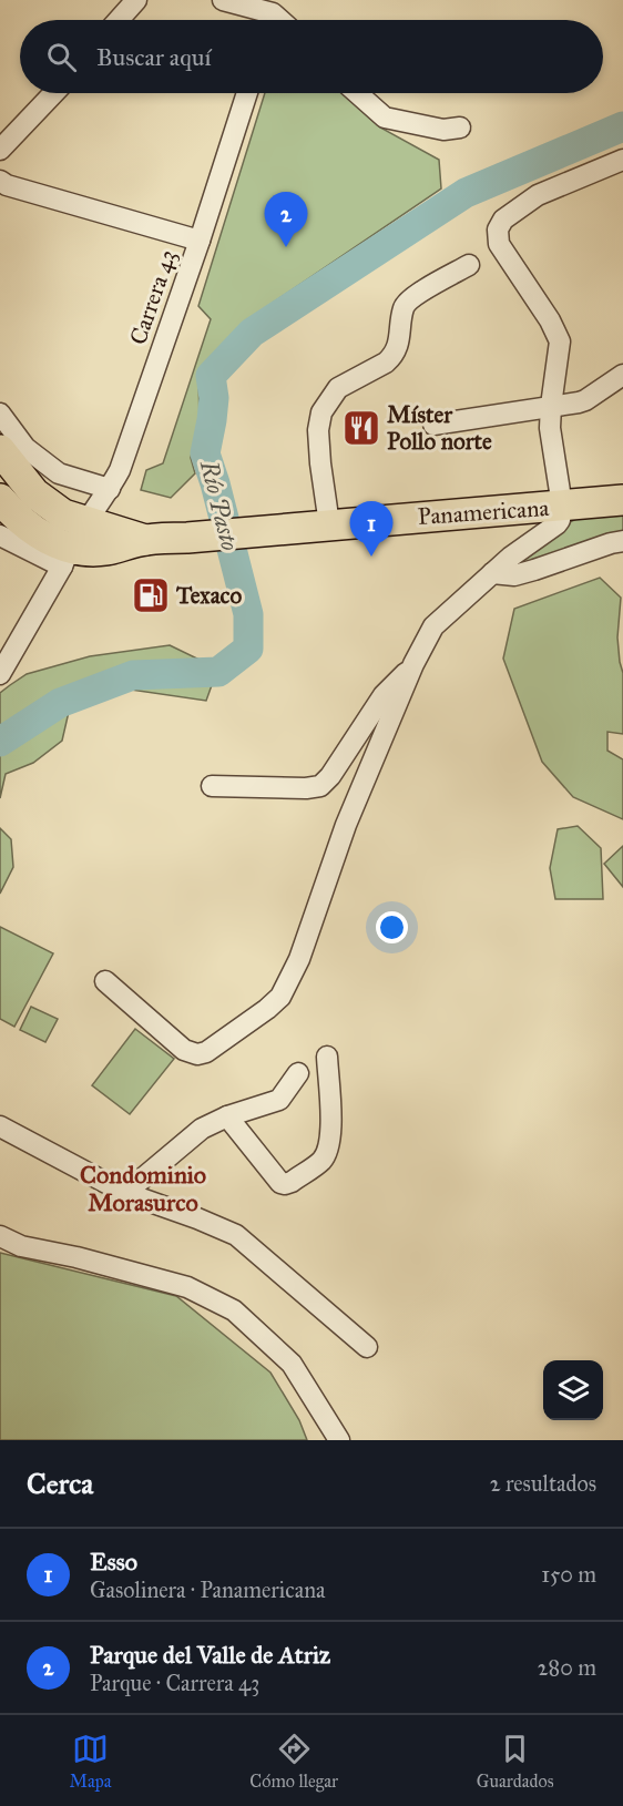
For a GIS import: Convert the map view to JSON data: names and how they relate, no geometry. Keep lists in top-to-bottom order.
{
  "streets": {
    "main road": ["Panamericana"],
    "street": ["Carrera 43"]
  },
  "crossings": [
    ["Carrera 43", "Panamericana"]
  ],
  "districts": ["Condominio Morasurco"],
  "water": ["Río Pasto"],
  "places": {
    "restaurant": ["Míster Pollo norte"],
    "fuel station": ["Texaco"]
  },
  "page": {
    "search": "Buscar aquí",
    "pins": ["2", "1"],
    "heading": ["Cerca", "2 resultados"],
    "list": [
      {
        "mark": "1",
        "name": "Esso",
        "note": "Gasolinera · Panamericana",
        "value": "150 m"
      },
      {
        "mark": "2",
        "name": "Parque del Valle de Atriz",
        "note": "Parque · Carrera 43",
        "value": "280 m"
      }
    ],
    "nav": ["Mapa", "Cómo llegar", "Guardados"]
  }
}
